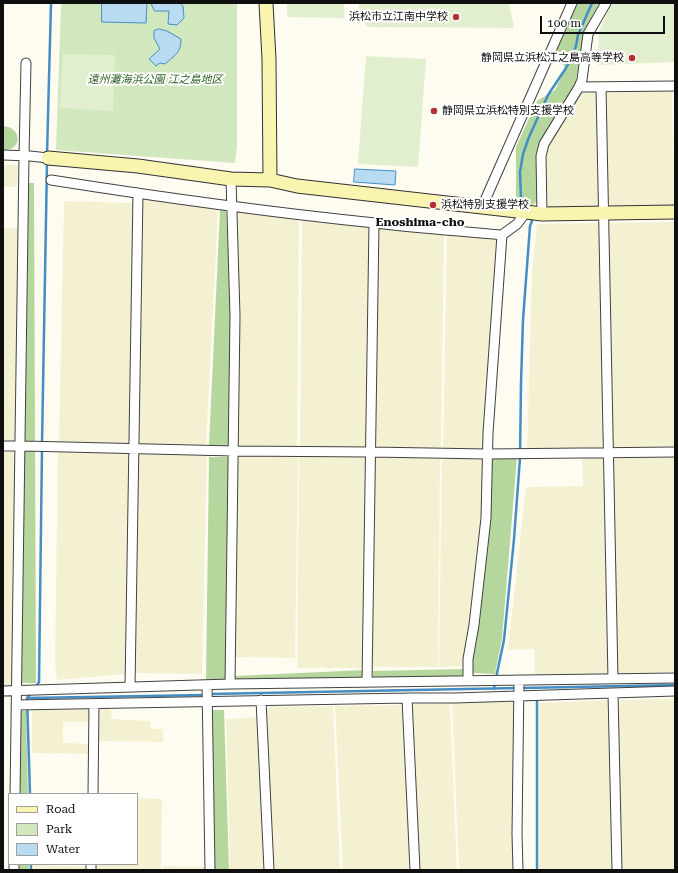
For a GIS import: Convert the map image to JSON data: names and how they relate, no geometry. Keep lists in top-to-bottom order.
{
  "districts": ["Enoshima-cho"],
  "parks": ["遠州灘海浜公園 江之島地区"],
  "places": [
    "浜松市立江南中学校",
    "静岡県立浜松江之島高等学校",
    "静岡県立浜松特別支援学校",
    "浜松特別支援学校"
  ],
  "legend": ["Road", "Park", "Water"],
  "scale_bar": "100 m"
}
